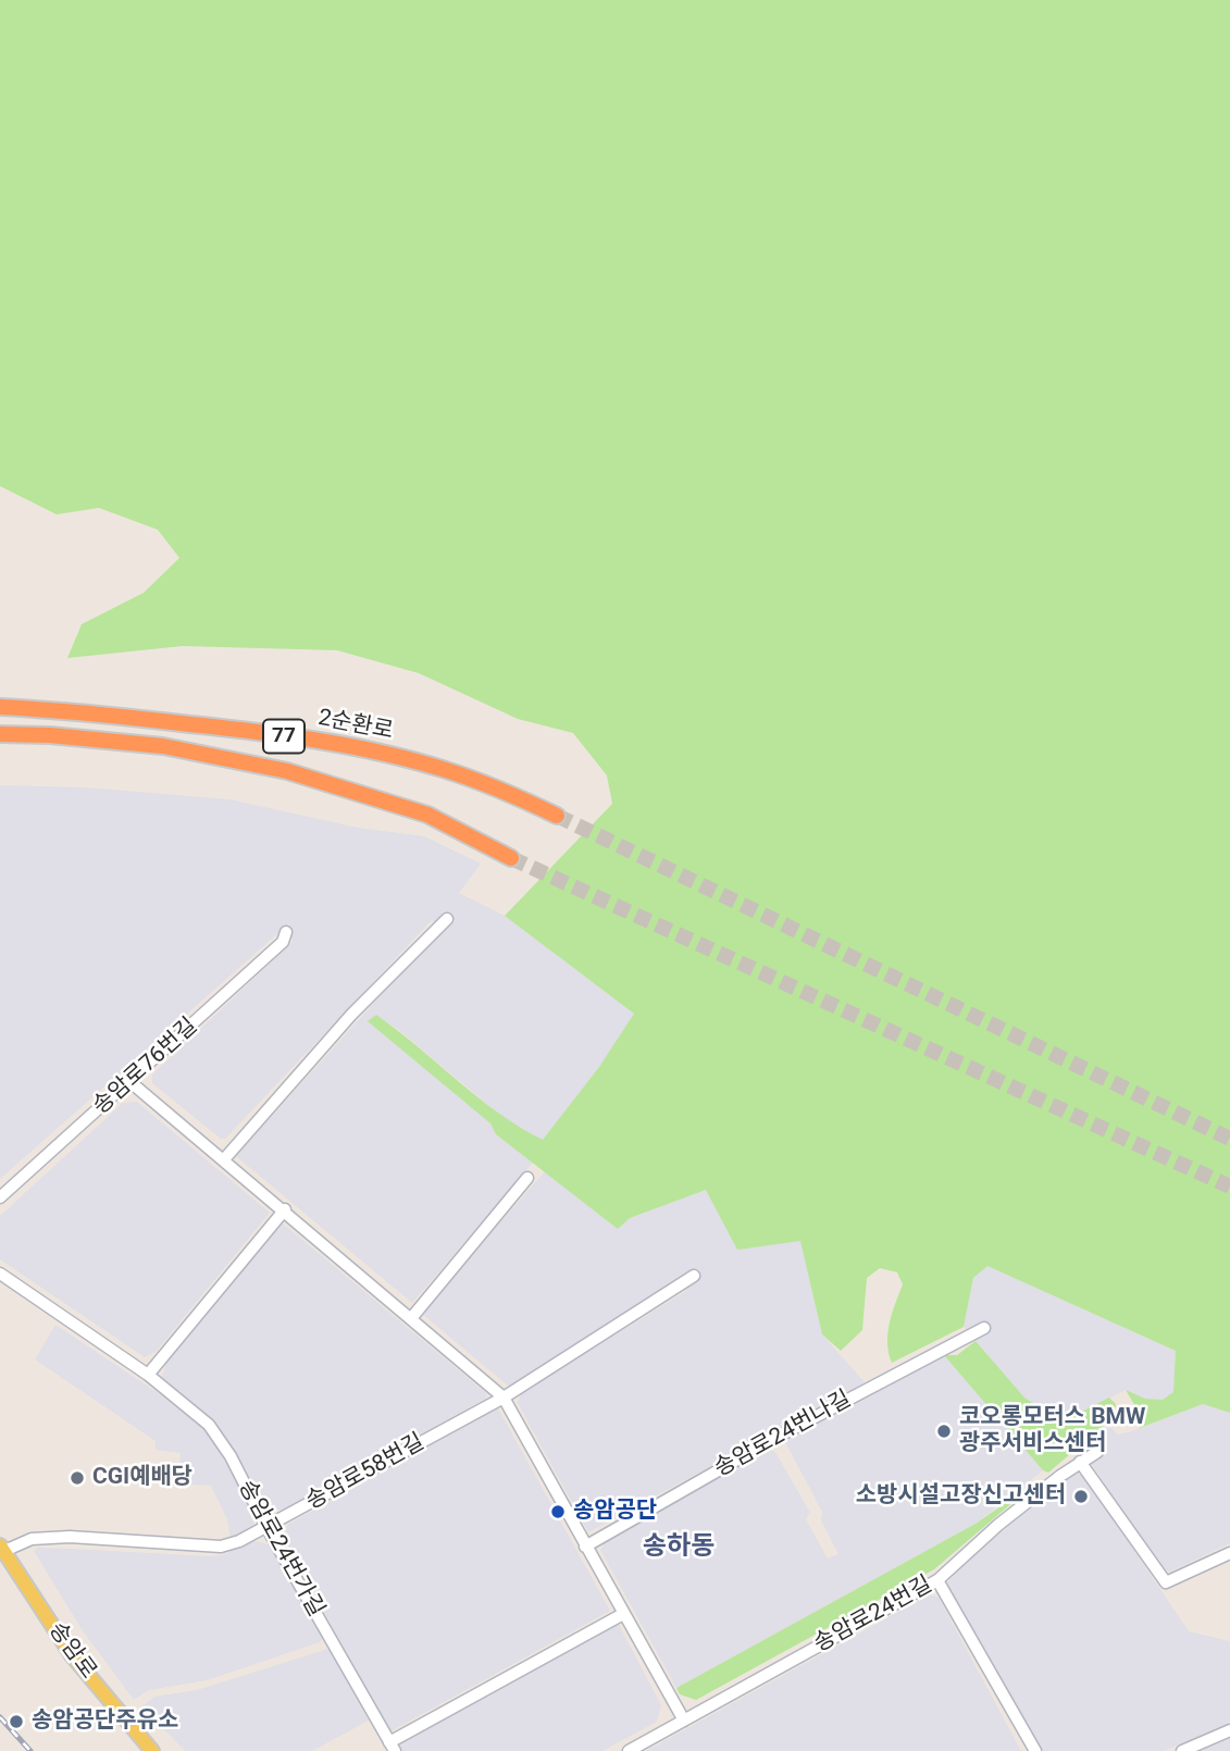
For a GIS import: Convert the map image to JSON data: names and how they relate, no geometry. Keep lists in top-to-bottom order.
{
  "streets": {
    "highway": ["2순환로", "77"],
    "main road": ["송암로"],
    "street": [
      "송암로76번길",
      "송암로24번나길",
      "송암로58번길",
      "송암로24번가길",
      "송암로24번길"
    ]
  },
  "crossings": [
    ["송암로58번길", "송암로24번가길"],
    ["송암로58번길", "송암로"]
  ],
  "districts": ["송하동"],
  "places": [
    "코오롱모터스 BMW 광주서비스센터",
    "CGI예배당",
    "소방시설고장신고센터",
    "송암공단",
    "송암공단주유소"
  ]
}
